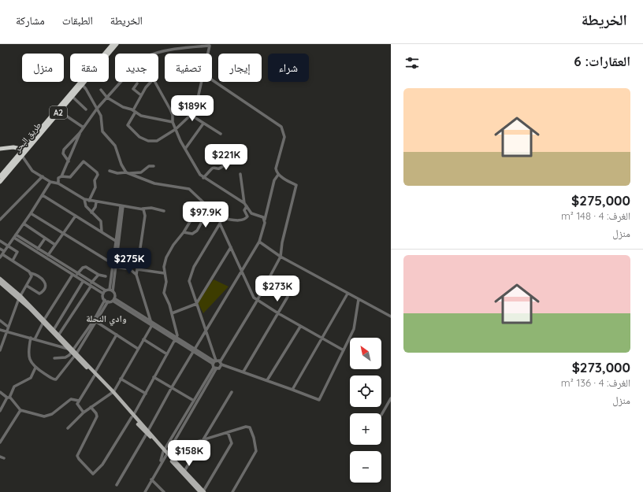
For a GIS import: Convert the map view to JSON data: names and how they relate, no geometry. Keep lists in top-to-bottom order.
{
  "streets": {
    "highway": ["A2", "طريق البحر"]
  },
  "districts": ["وادي النحلة"],
  "north": "top left",
  "page": {
    "header": "الخريطة",
    "nav": ["الخريطة", "الطبقات", "مشاركة"],
    "heading": "العقارات: 6",
    "chip": [
      "شراء",
      "إيجار",
      "تصفية",
      "جديد",
      "شقة",
      "منزل"
    ],
    "list": [
      {
        "name": "$275,000",
        "note": "الغرف: 4 · 148 m² · منزل"
      },
      {
        "name": "$273,000",
        "note": "الغرف: 4 · 136 m² · منزل"
      }
    ],
    "price": [
      "$189K",
      "$221K",
      "$97.9K",
      "$275K",
      "$273K",
      "$158K"
    ],
    "map_buttons": ["+", "−"]
  }
}
